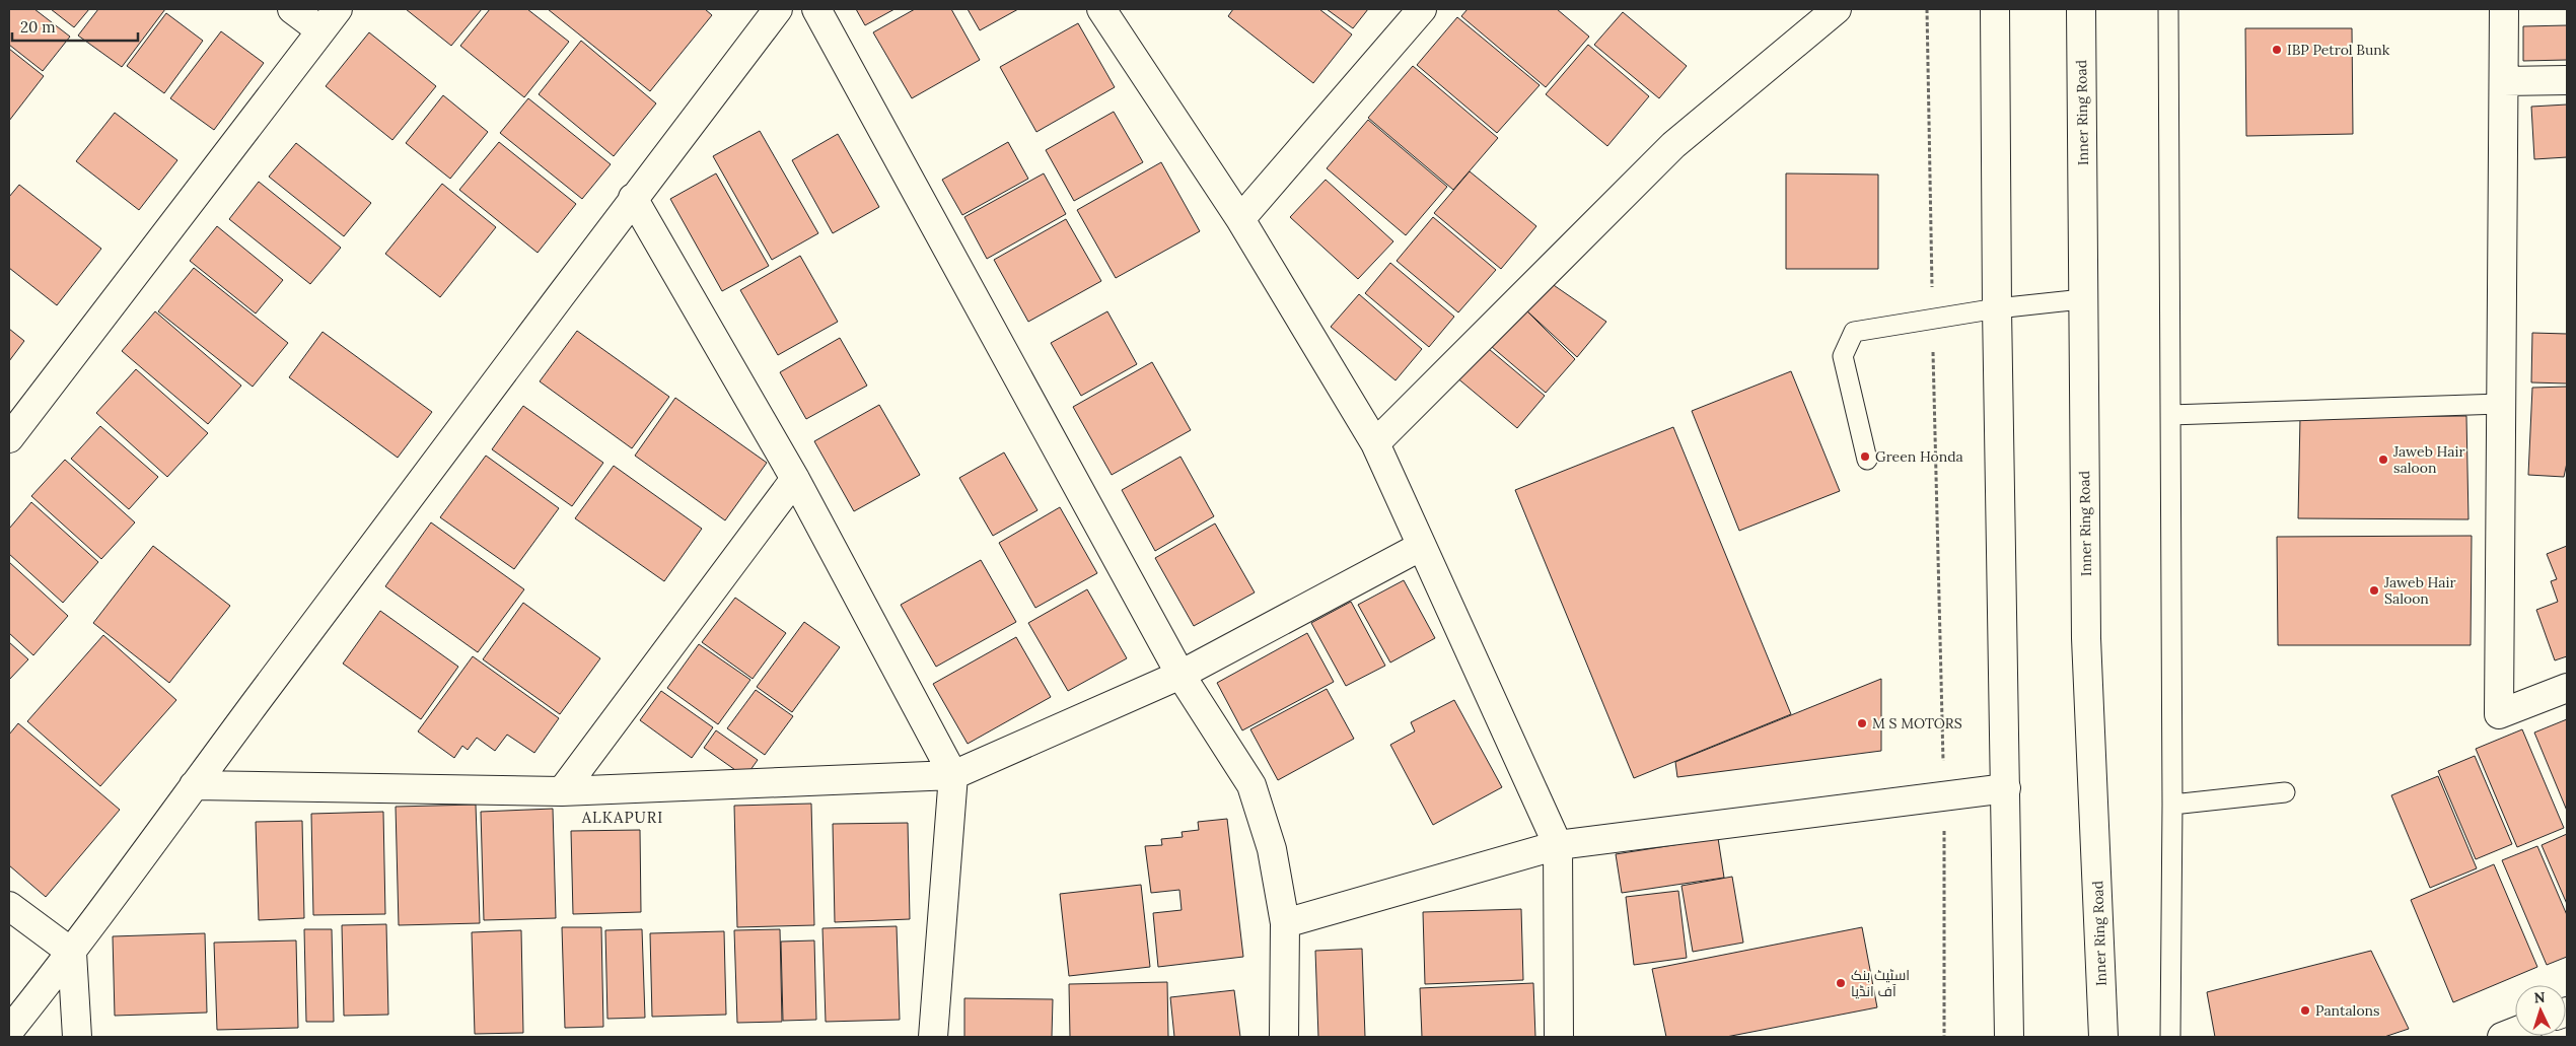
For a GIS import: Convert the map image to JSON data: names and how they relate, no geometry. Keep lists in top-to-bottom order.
{
  "streets": {
    "main road": ["Inner Ring Road"]
  },
  "districts": ["ALKAPURI"],
  "places": [
    "IBP Petrol Bunk",
    "Green Honda",
    "Jaweb Hair saloon",
    "Jaweb Hair Saloon",
    "M S MOTORS",
    "اسٹیٹ بنک آف انڈیا",
    "Pantalons"
  ],
  "scale_bar": "20 m",
  "north": "top"
}
